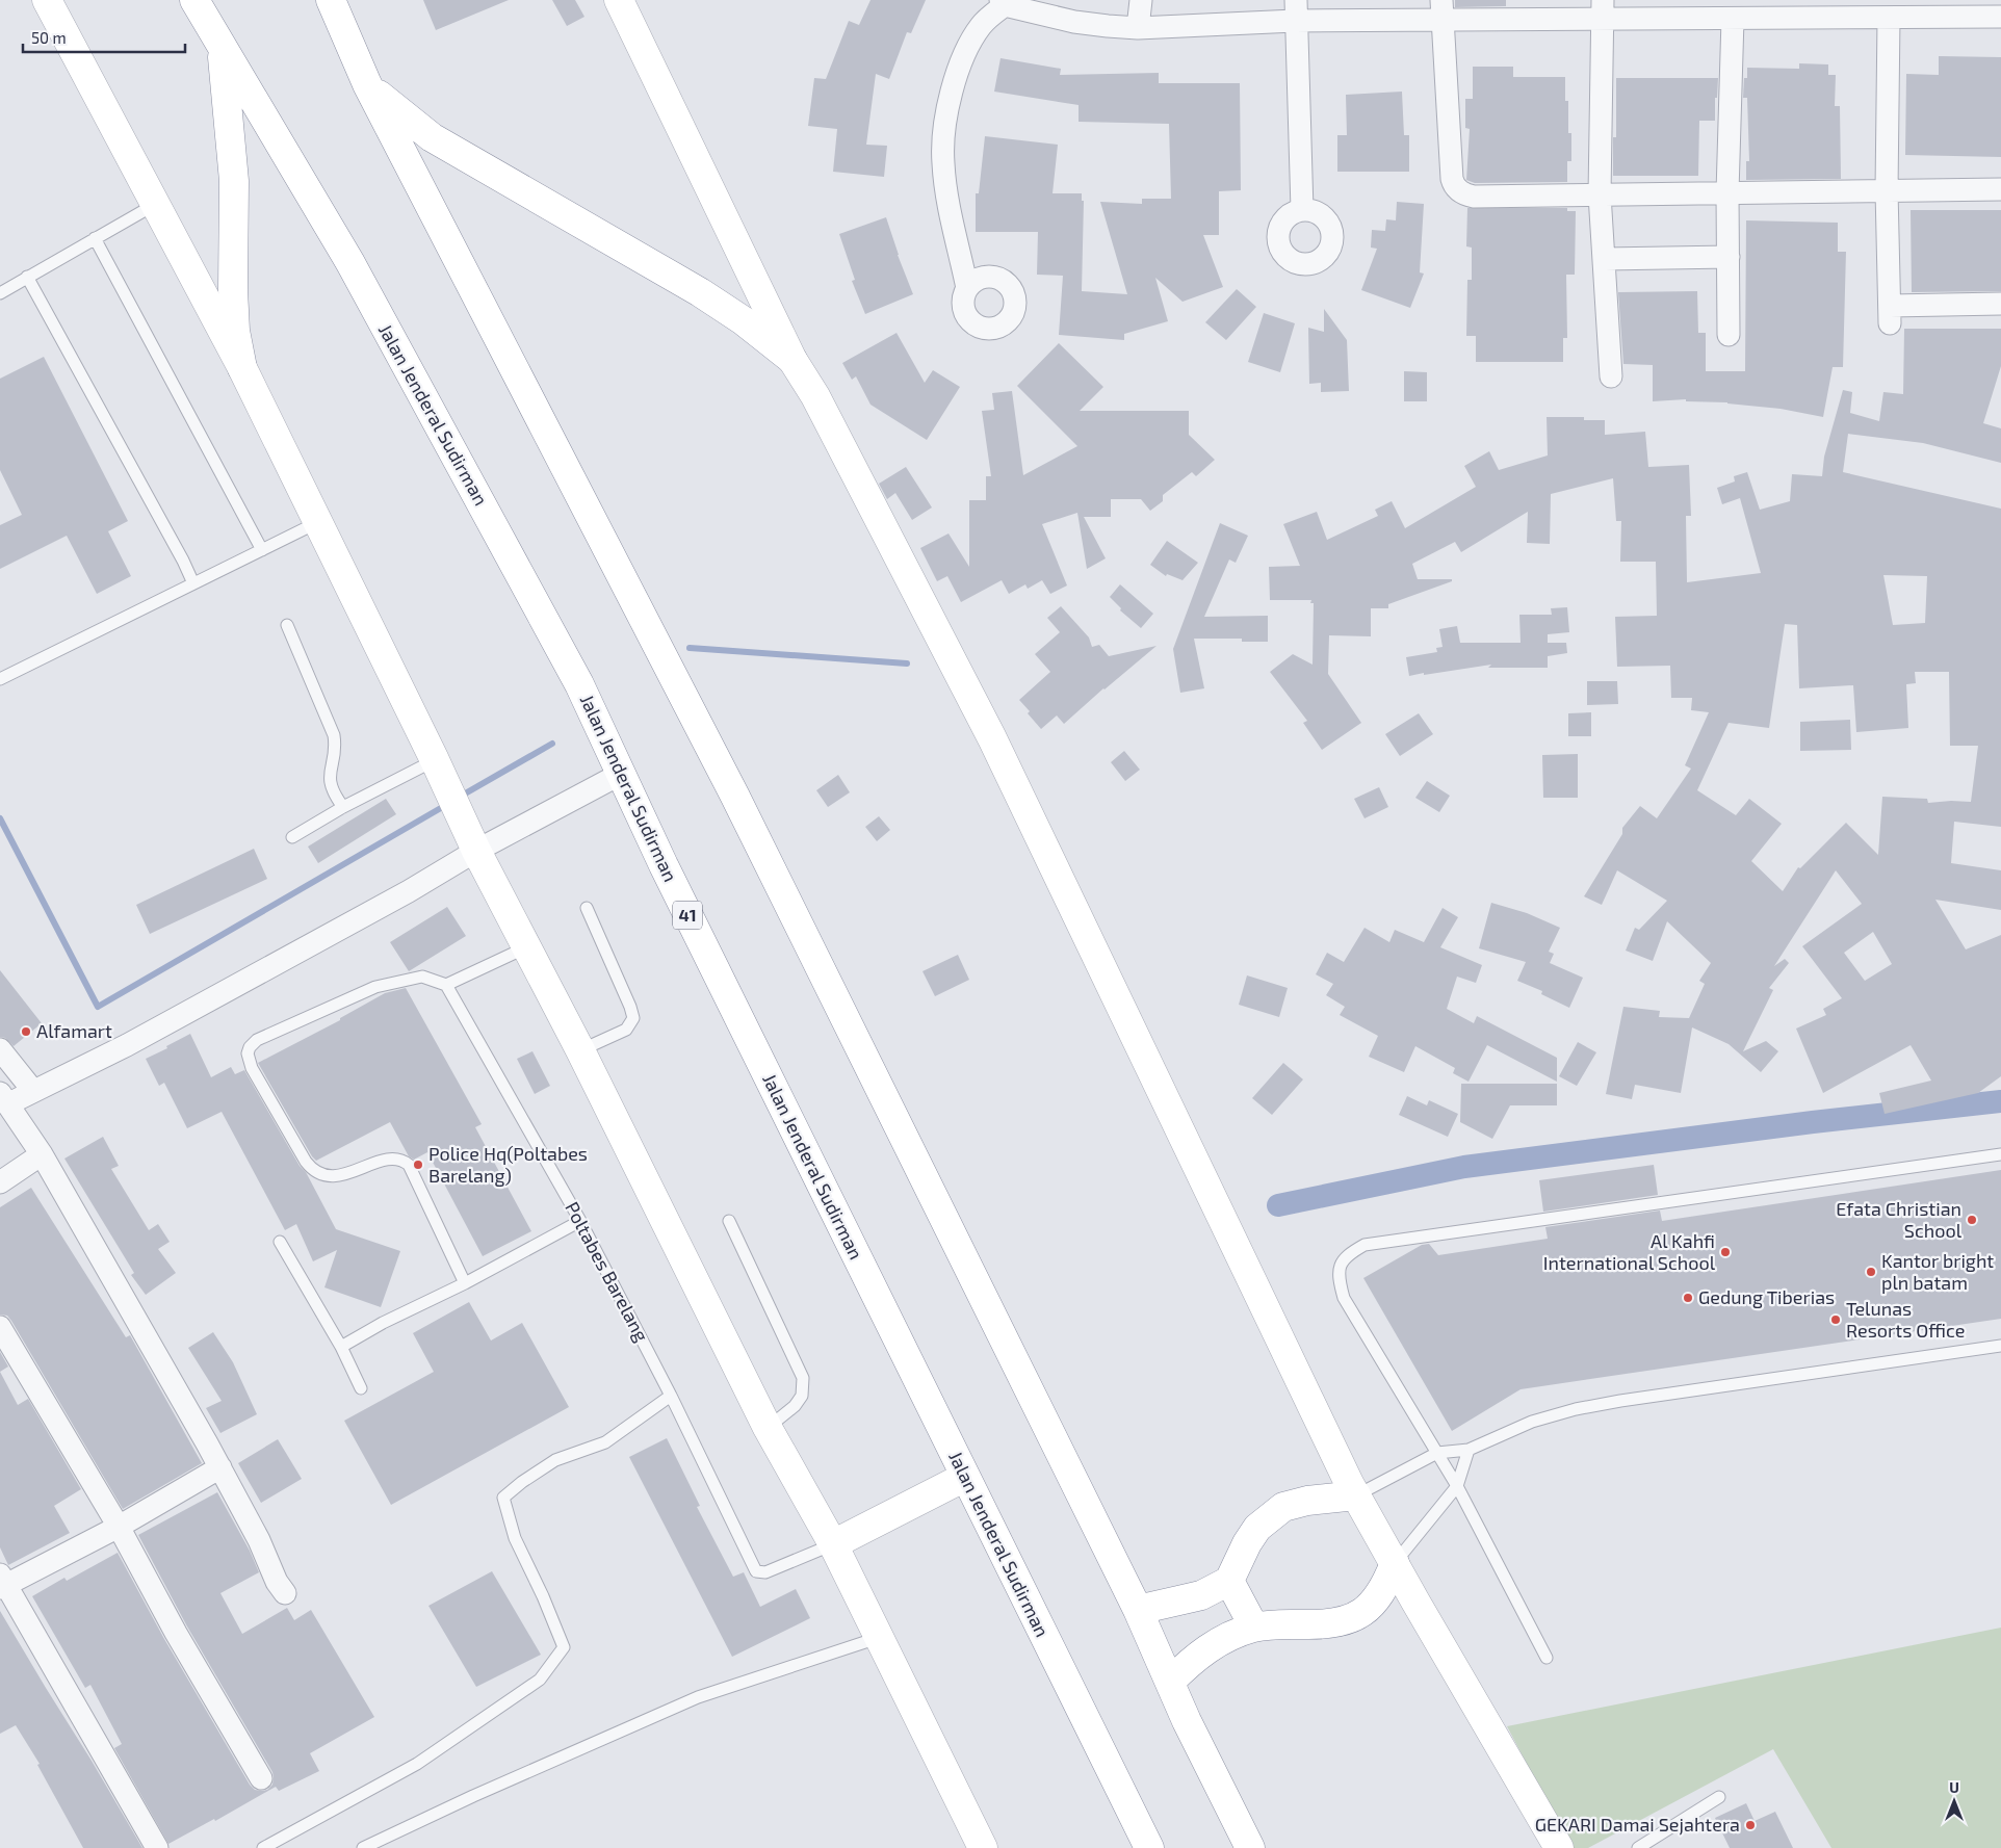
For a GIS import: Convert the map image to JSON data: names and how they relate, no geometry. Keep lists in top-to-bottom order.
{
  "streets": {
    "main road": ["Jalan Jenderal Sudirman", "41"],
    "lane": ["Poltabes Barelang"]
  },
  "places": [
    "Alfamart",
    "Police Hq(Poltabes Barelang)",
    "Efata Christian School",
    "Al Kahfi International School",
    "Kantor bright pln batam",
    "Gedung Tiberias",
    "Telunas Resorts Office",
    "GEKARI Damai Sejahtera"
  ],
  "scale_bar": "50 m",
  "north": "top"
}
